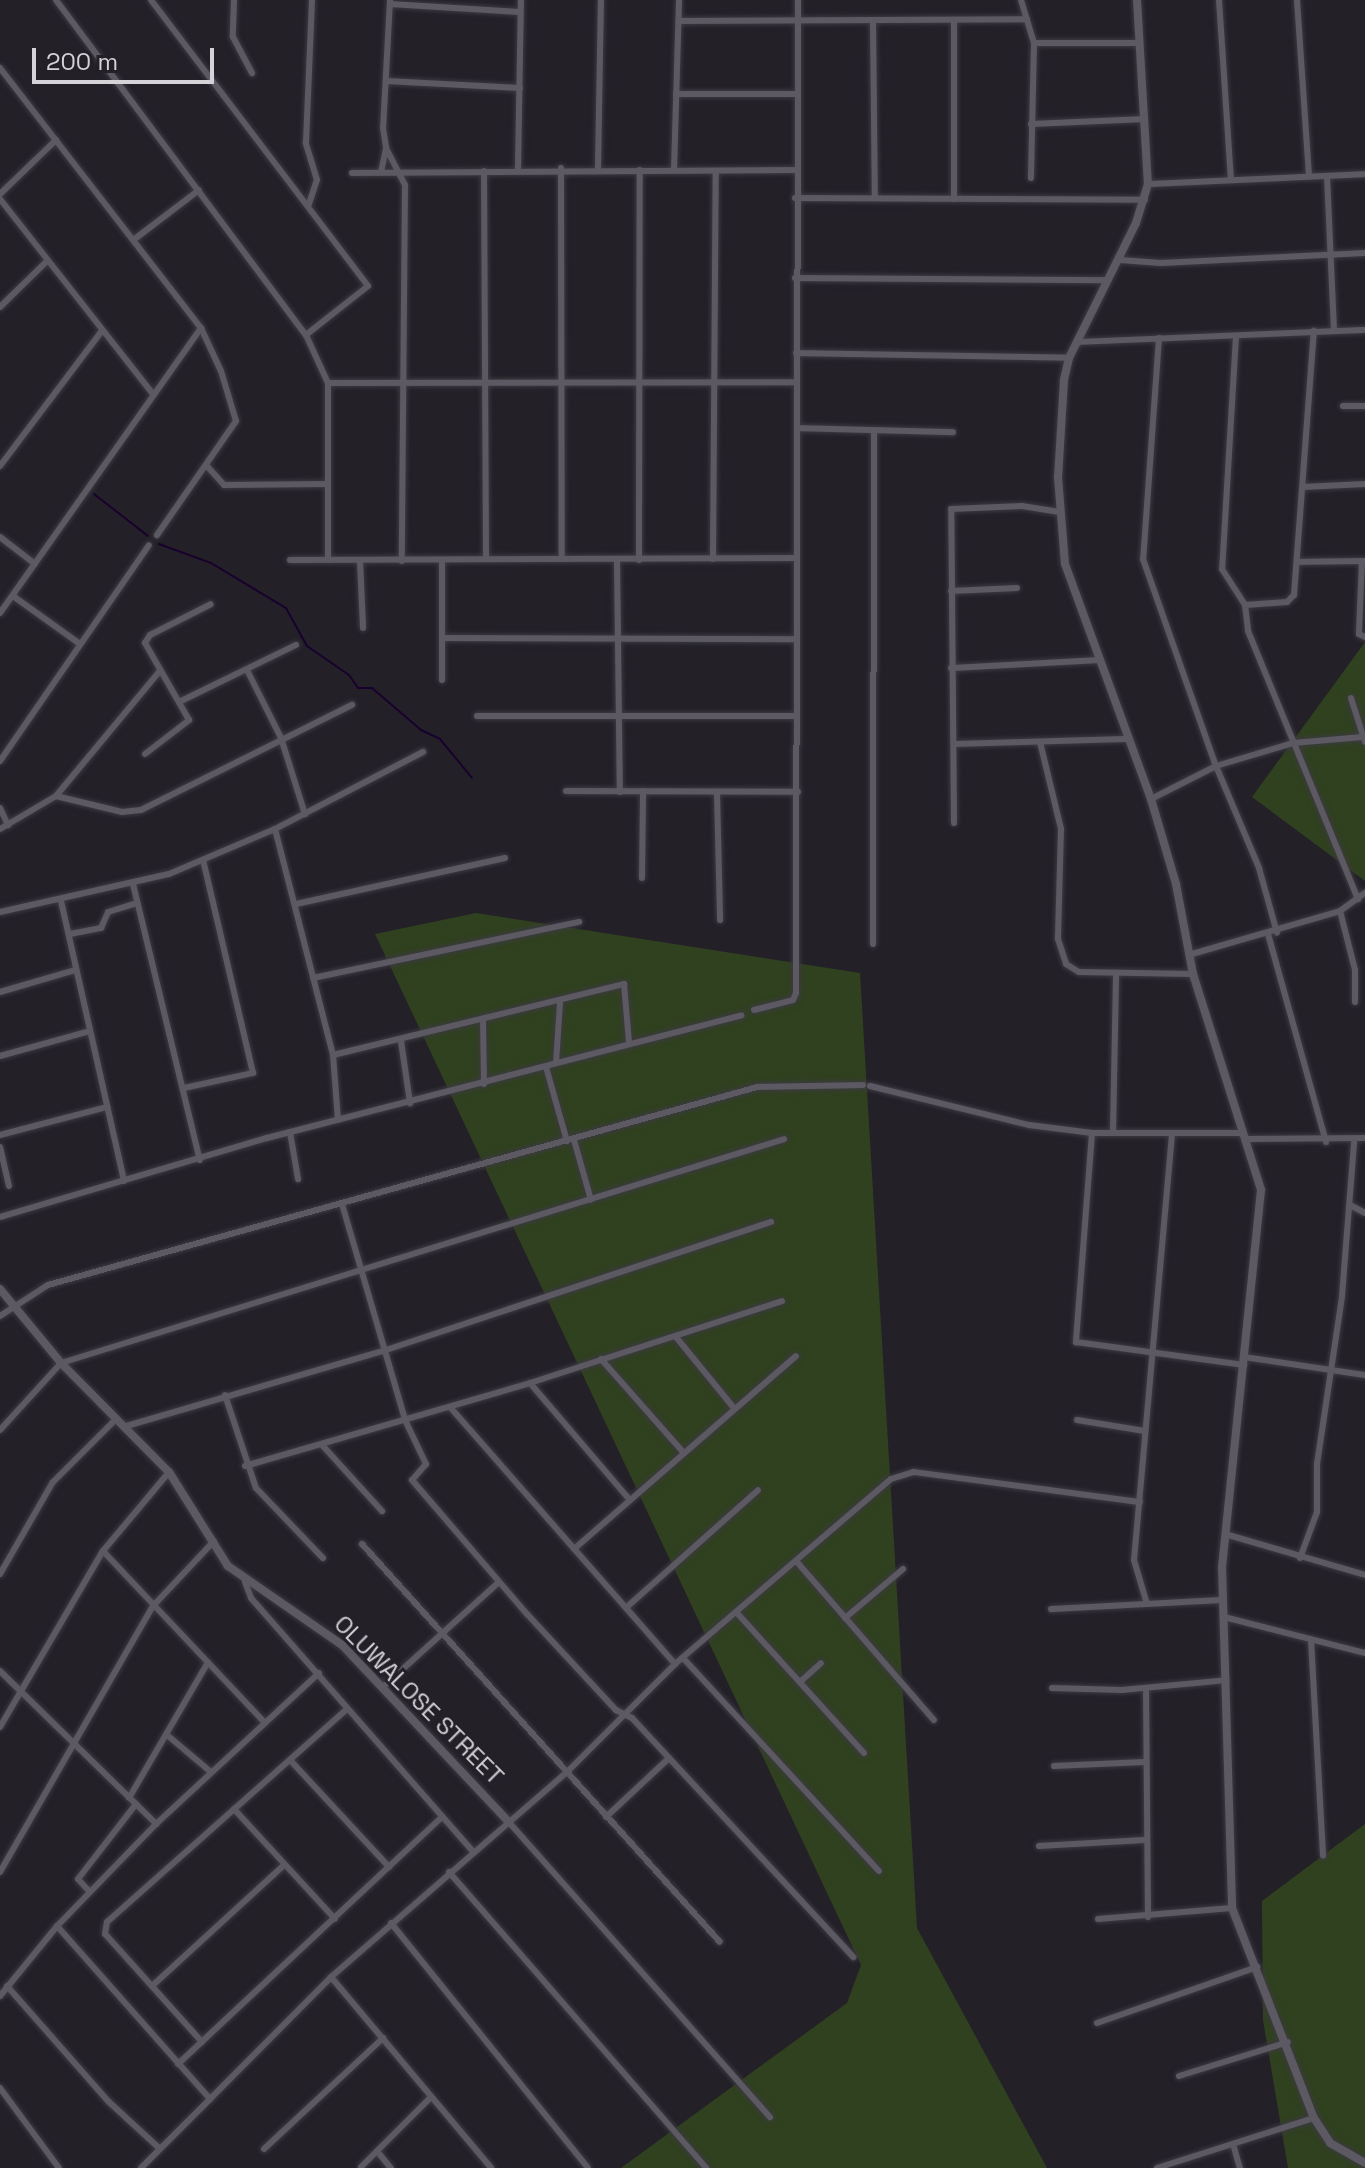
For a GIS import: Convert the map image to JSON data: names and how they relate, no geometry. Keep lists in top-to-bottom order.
{
  "streets": {
    "street": ["OLUWALOSE STREET"]
  },
  "scale_bar": "200 m"
}
